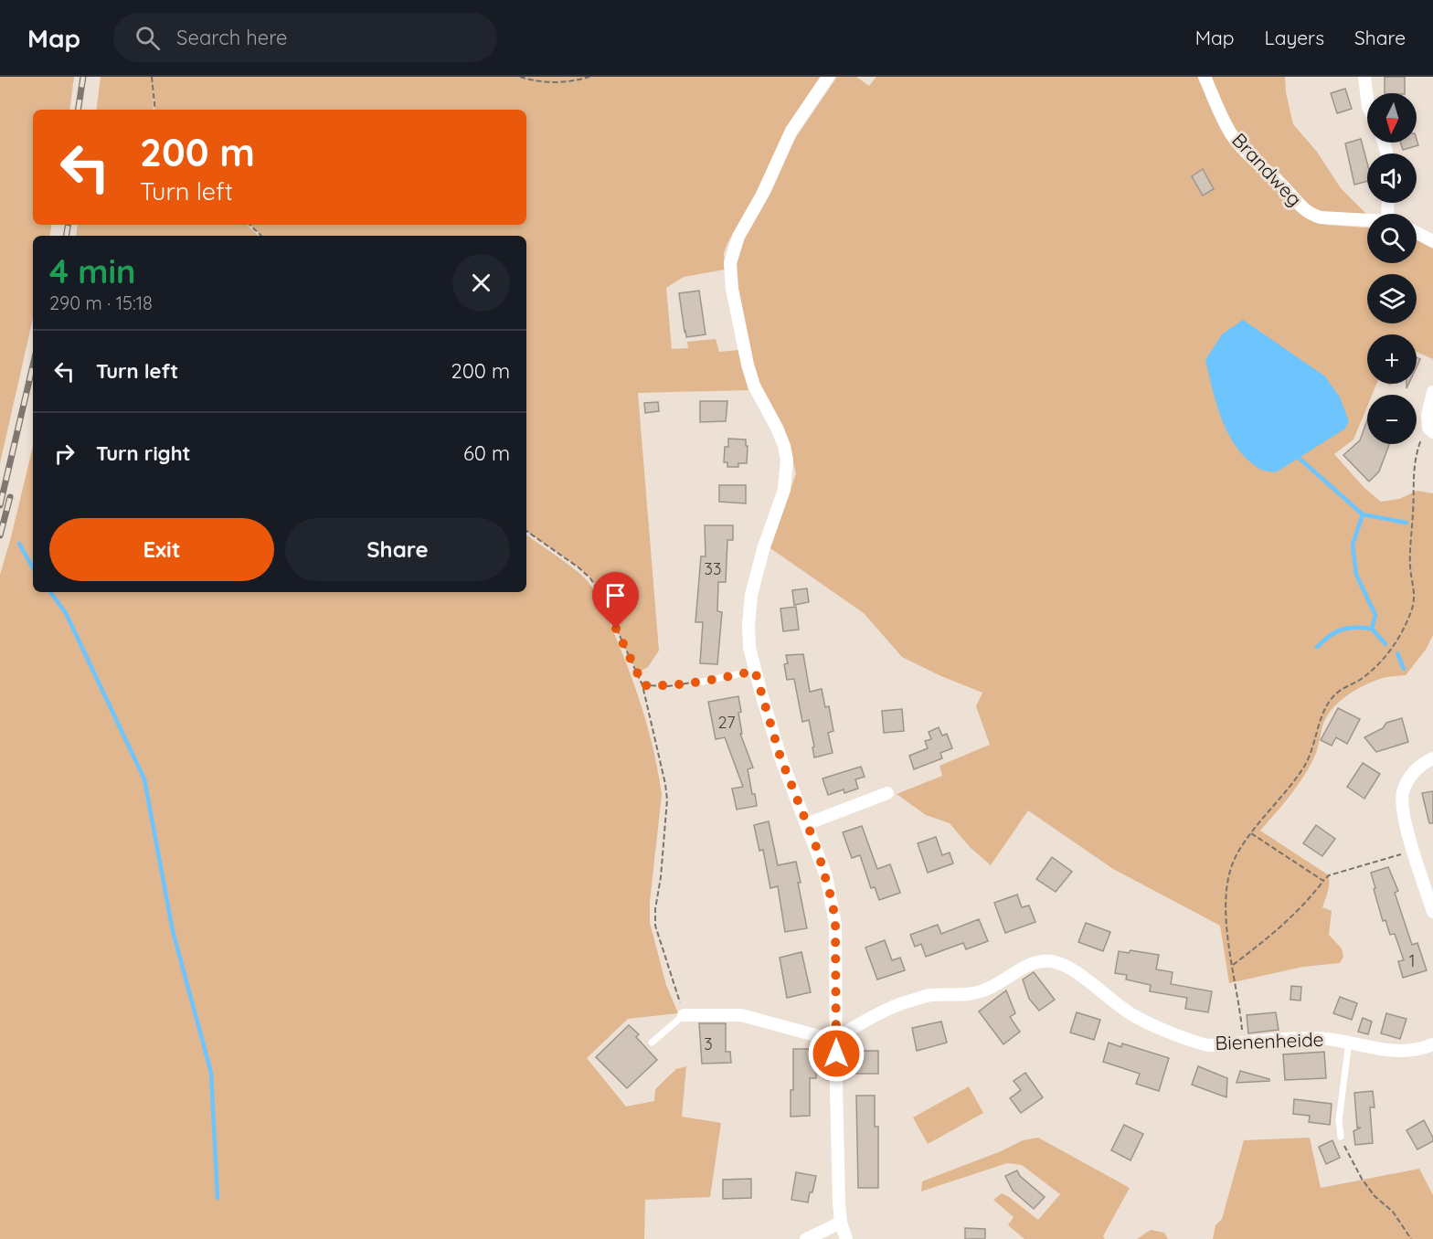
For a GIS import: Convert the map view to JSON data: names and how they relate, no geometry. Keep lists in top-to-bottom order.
{
  "streets": {
    "street": ["Brandweg", "Bienenheide"]
  },
  "house_numbers": [
    "33",
    "27",
    "1",
    "3"
  ],
  "north": "bottom",
  "page": {
    "header": "Map",
    "search": "Search here",
    "nav": ["Map", "Layers", "Share"],
    "map_buttons": ["+", "−"],
    "turn": ["200 m", "Turn left"],
    "heading": ["4 min", "290 m · 15:18"],
    "list": [
      {
        "name": "Turn left",
        "value": "200 m"
      },
      {
        "name": "Turn right",
        "value": "60 m"
      }
    ],
    "buttons": ["Exit", "Share"]
  }
}
